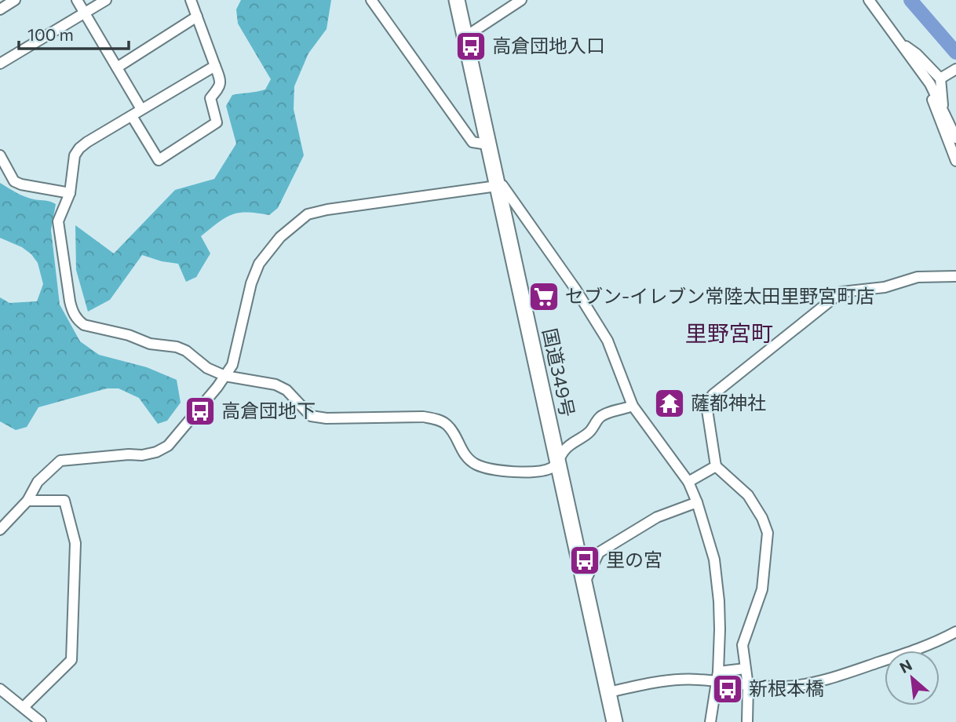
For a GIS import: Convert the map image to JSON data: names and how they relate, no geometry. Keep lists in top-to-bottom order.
{
  "streets": {
    "highway": ["国道349号"]
  },
  "districts": ["里野宮町"],
  "places": {
    "bus stop": [
      "高倉団地入口",
      "高倉団地下",
      "里の宮",
      "新根本橋"
    ],
    "supermarket": ["セブン-イレブン常陸太田里野宮町店"],
    "temple": ["薩都神社"]
  },
  "scale_bar": "100 m",
  "north": "top left"
}
